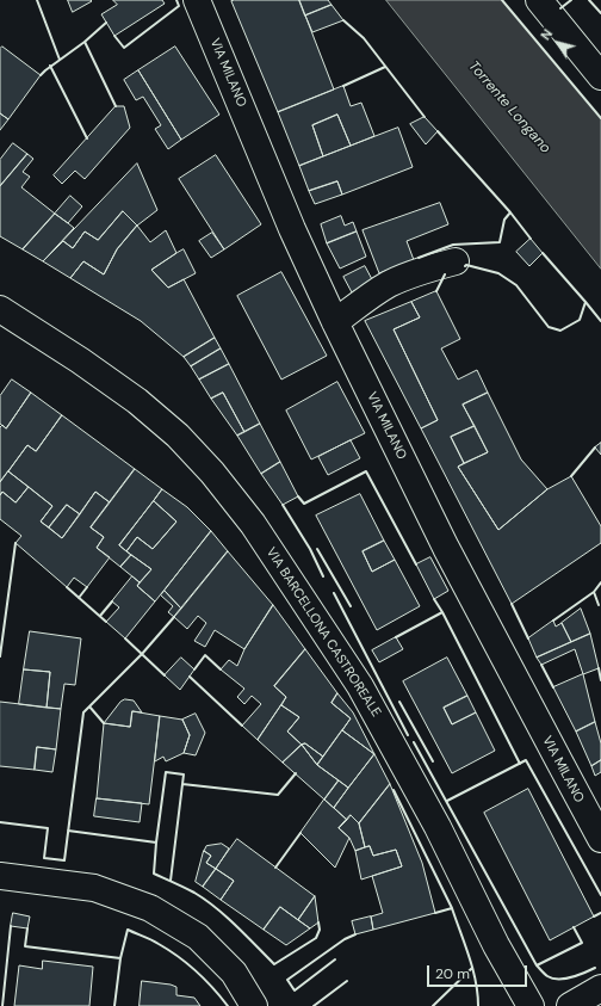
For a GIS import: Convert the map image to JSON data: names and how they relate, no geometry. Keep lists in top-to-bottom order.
{
  "streets": {
    "street": ["VIA MILANO", "VIA BARCELLONA CASTROREALE"]
  },
  "water": ["Torrente Longano"],
  "scale_bar": "20 m",
  "north": "top left"
}
